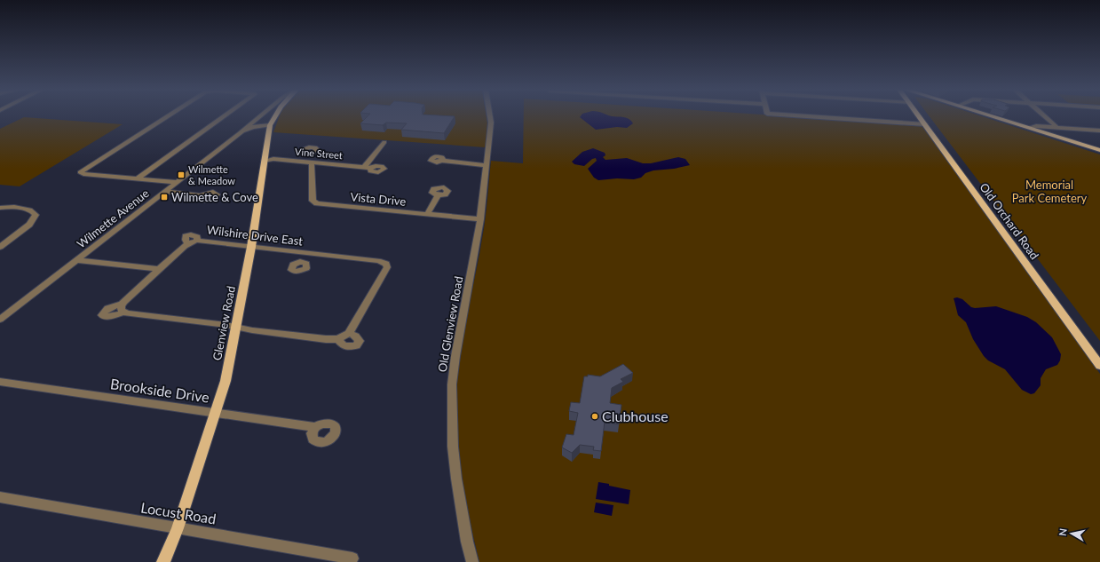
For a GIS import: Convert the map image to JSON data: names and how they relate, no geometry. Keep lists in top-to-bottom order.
{
  "streets": {
    "main road": ["Old Orchard Road", "Glenview Road"],
    "street": [
      "Vine Street",
      "Vista Drive",
      "Wilmette Avenue",
      "Wilshire Drive East",
      "Old Glenview Road",
      "Brookside Drive",
      "Locust Road"
    ]
  },
  "crossings": [
    ["Vine Street", "Vista Drive"],
    ["Vine Street", "Glenview Road"],
    ["Vista Drive", "Old Glenview Road"],
    ["Wilmette Avenue", "Glenview Road"],
    ["Wilshire Drive East", "Glenview Road"],
    ["Glenview Road", "Brookside Drive"],
    ["Glenview Road", "Locust Road"]
  ],
  "parks": ["Memorial Park Cemetery"],
  "places": {
    "transit": ["Wilmette & Meadow", "Wilmette & Cove"],
    "other": ["Clubhouse"]
  },
  "north": "left"
}
